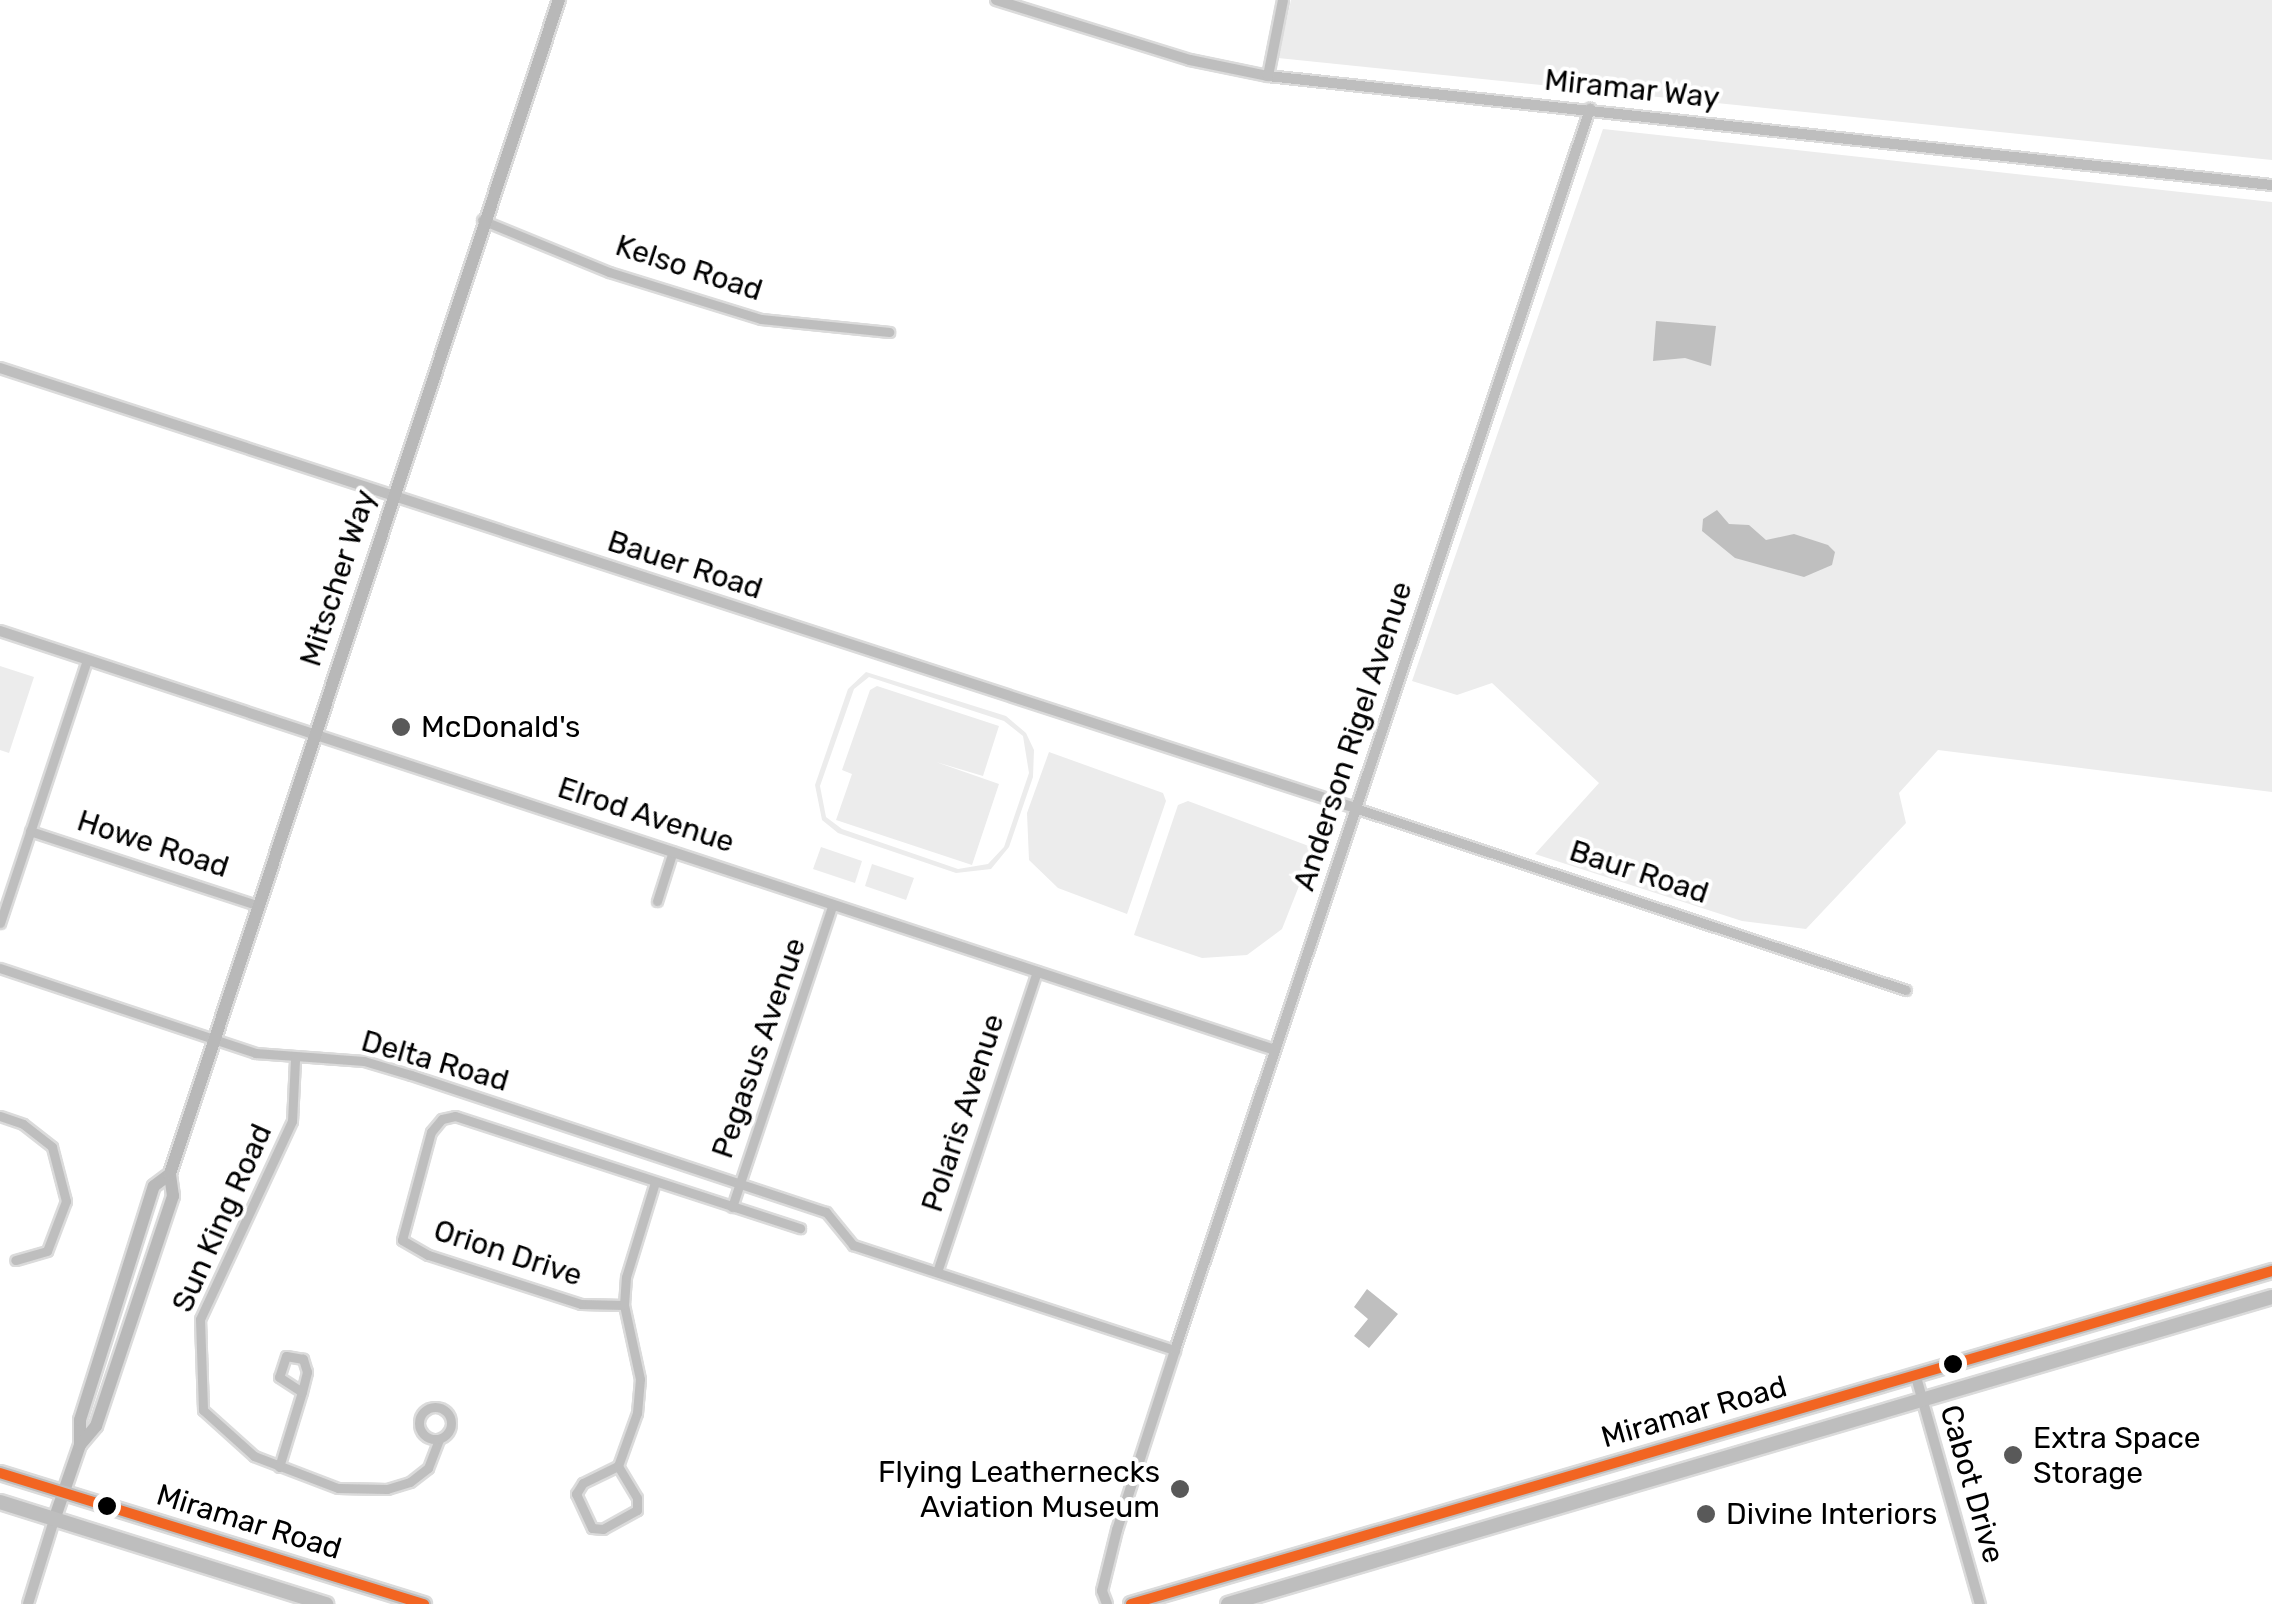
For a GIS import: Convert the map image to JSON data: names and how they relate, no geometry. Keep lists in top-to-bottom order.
{
  "streets": {
    "main road": ["Mitscher Way", "Miramar Road"],
    "street": [
      "Miramar Way",
      "Kelso Road",
      "Bauer Road",
      "Anderson Rigel Avenue",
      "Elrod Avenue",
      "Howe Road",
      "Baur Road",
      "Pegasus Avenue",
      "Delta Road",
      "Polaris Avenue",
      "Sun King Road",
      "Orion Drive",
      "Cabot Drive"
    ]
  },
  "crossings": [
    ["Miramar Way", "Anderson Rigel Avenue"],
    ["Kelso Road", "Mitscher Way"],
    ["Bauer Road", "Mitscher Way"],
    ["Bauer Road", "Anderson Rigel Avenue"],
    ["Bauer Road", "Baur Road"],
    ["Mitscher Way", "Elrod Avenue"],
    ["Mitscher Way", "Howe Road"],
    ["Mitscher Way", "Delta Road"],
    ["Mitscher Way", "Miramar Road"],
    ["Anderson Rigel Avenue", "Elrod Avenue"],
    ["Anderson Rigel Avenue", "Baur Road"],
    ["Elrod Avenue", "Pegasus Avenue"],
    ["Elrod Avenue", "Polaris Avenue"],
    ["Pegasus Avenue", "Delta Road"],
    ["Delta Road", "Polaris Avenue"],
    ["Delta Road", "Sun King Road"],
    ["Delta Road", "Orion Drive"],
    ["Miramar Road", "Cabot Drive"]
  ],
  "places": [
    "McDonald's",
    "Extra Space Storage",
    "Flying Leathernecks Aviation Museum",
    "Divine Interiors"
  ]
}
